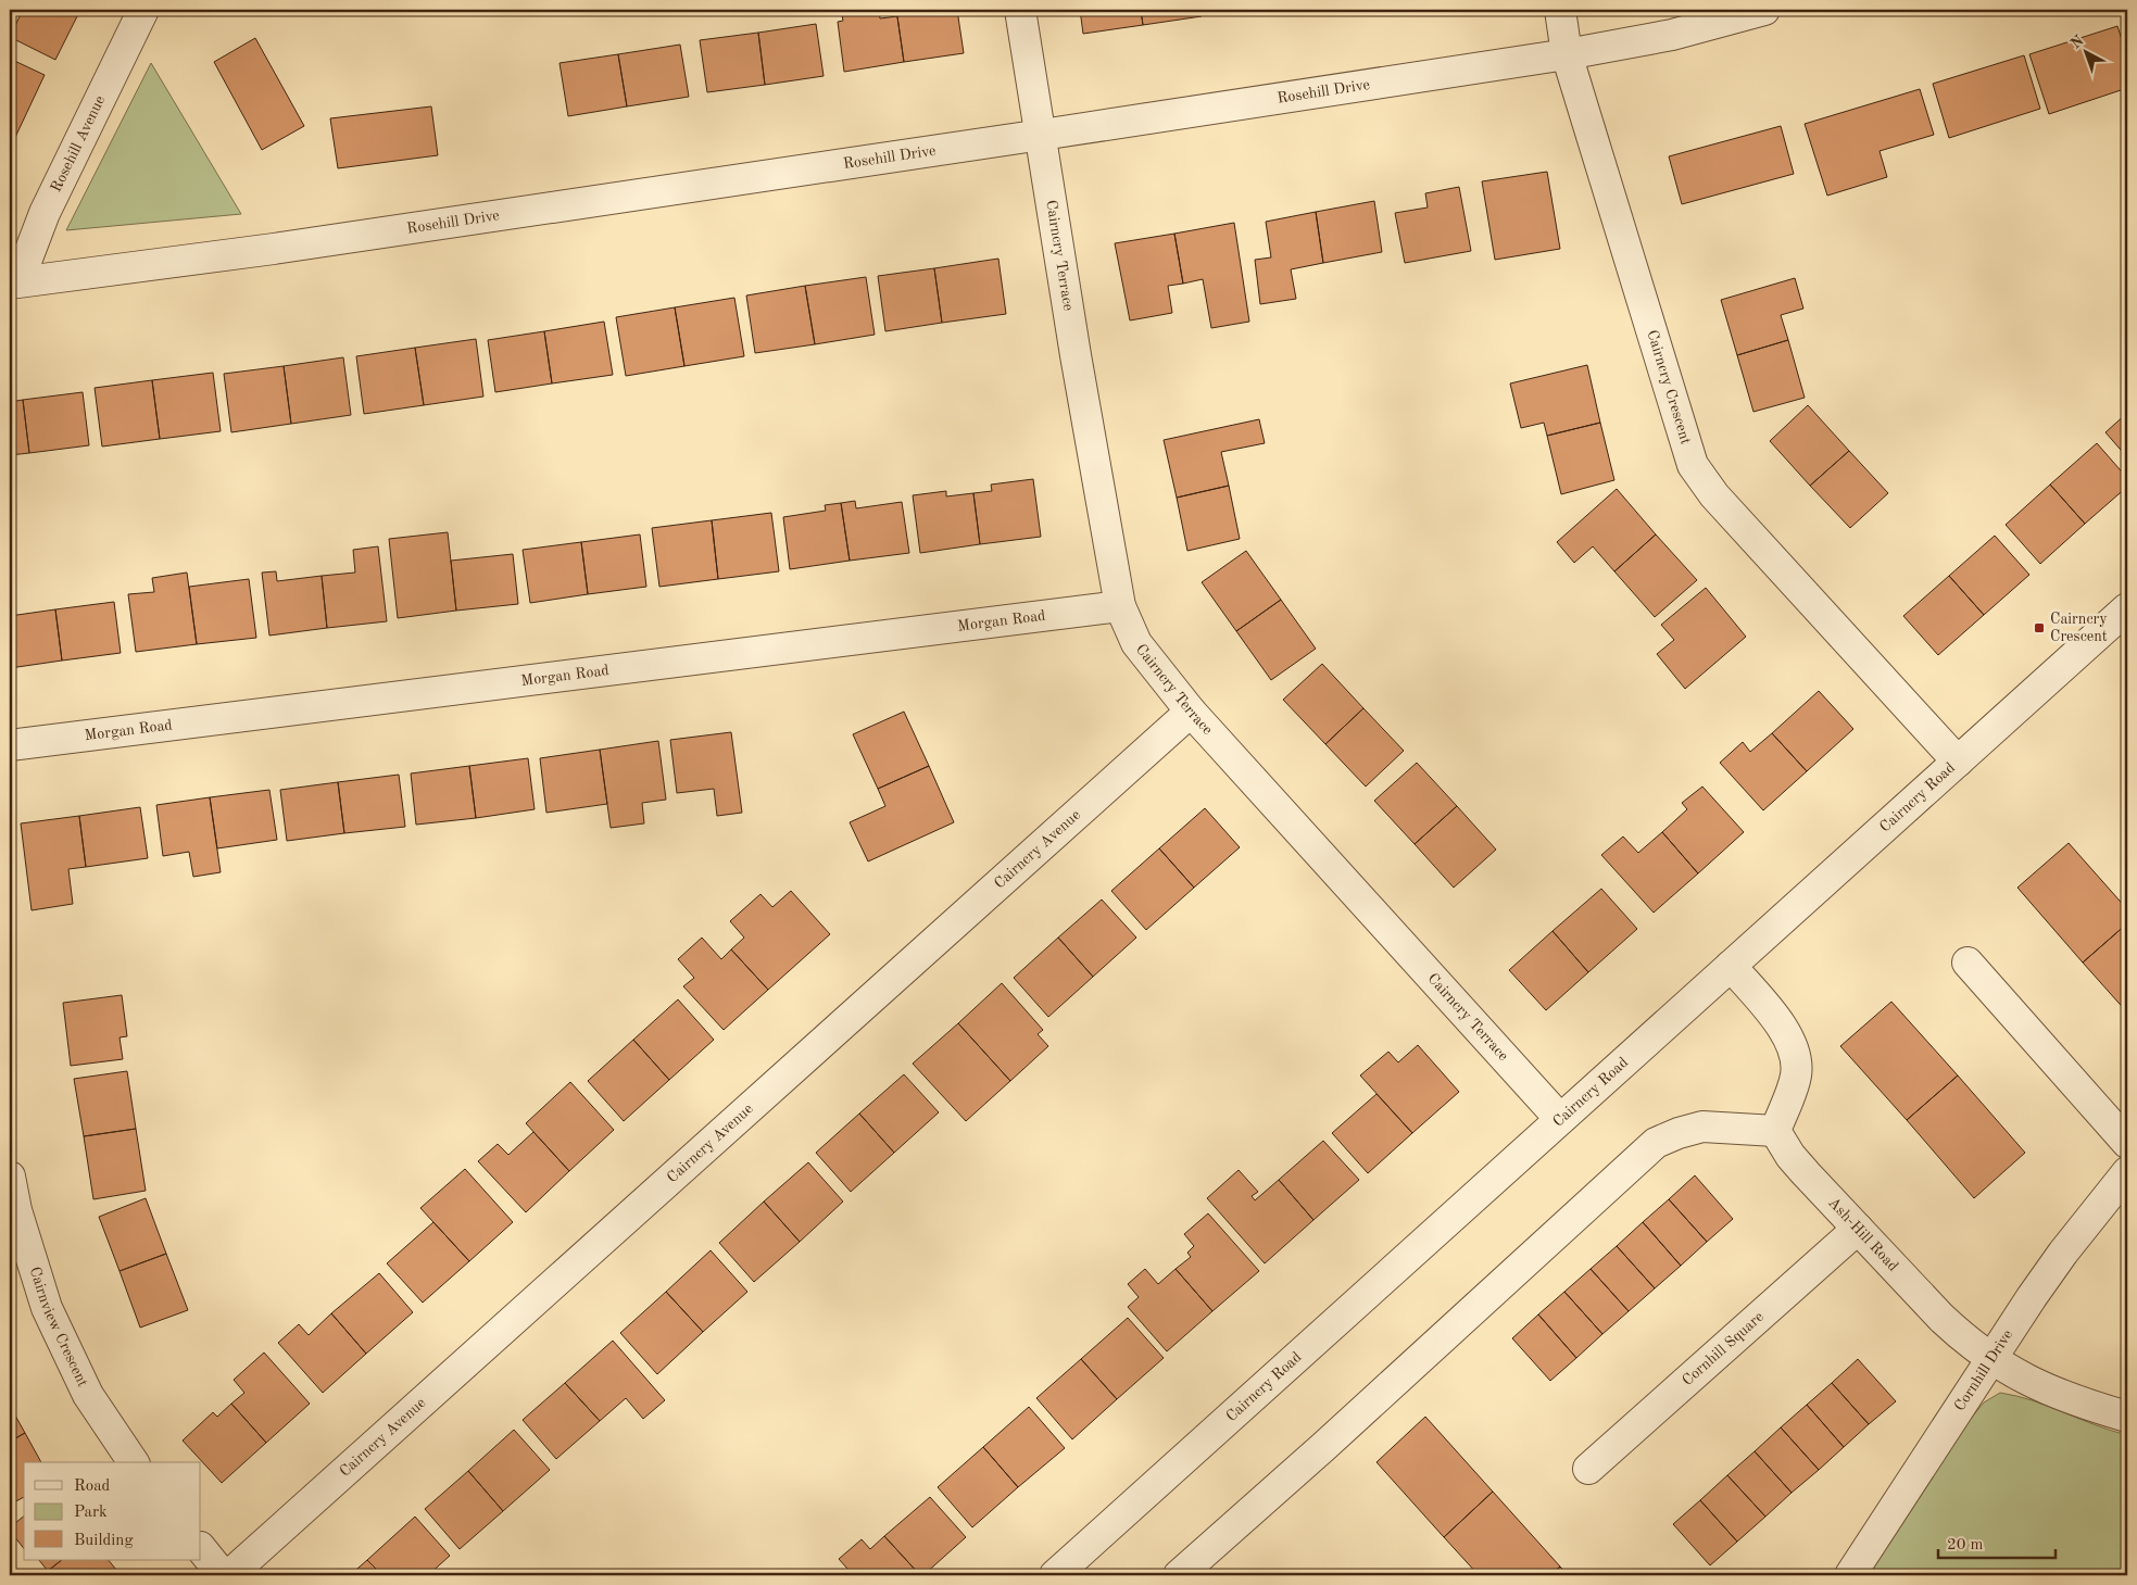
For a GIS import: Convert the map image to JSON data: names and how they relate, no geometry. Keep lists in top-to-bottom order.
{
  "streets": {
    "street": [
      "Rosehill Drive",
      "Rosehill Avenue",
      "Cairncry Terrace",
      "Cairncry Crescent",
      "Morgan Road",
      "Cairncry Road",
      "Cairncry Avenue",
      "Ash-Hill Road",
      "Cairnview Crescent",
      "Cornhill Square",
      "Cornhill Drive"
    ]
  },
  "crossings": [
    ["Rosehill Drive", "Rosehill Avenue"],
    ["Rosehill Drive", "Cairncry Terrace"],
    ["Rosehill Drive", "Cairncry Crescent"],
    ["Cairncry Terrace", "Morgan Road"],
    ["Cairncry Terrace", "Cairncry Road"],
    ["Cairncry Terrace", "Cairncry Avenue"],
    ["Cairncry Crescent", "Cairncry Road"],
    ["Ash-Hill Road", "Cornhill Square"],
    ["Ash-Hill Road", "Cornhill Drive"]
  ],
  "places": {
    "transit": ["Cairncry Crescent"]
  },
  "legend": ["Road", "Park", "Building"],
  "scale_bar": "20 m",
  "north": "top left"
}
